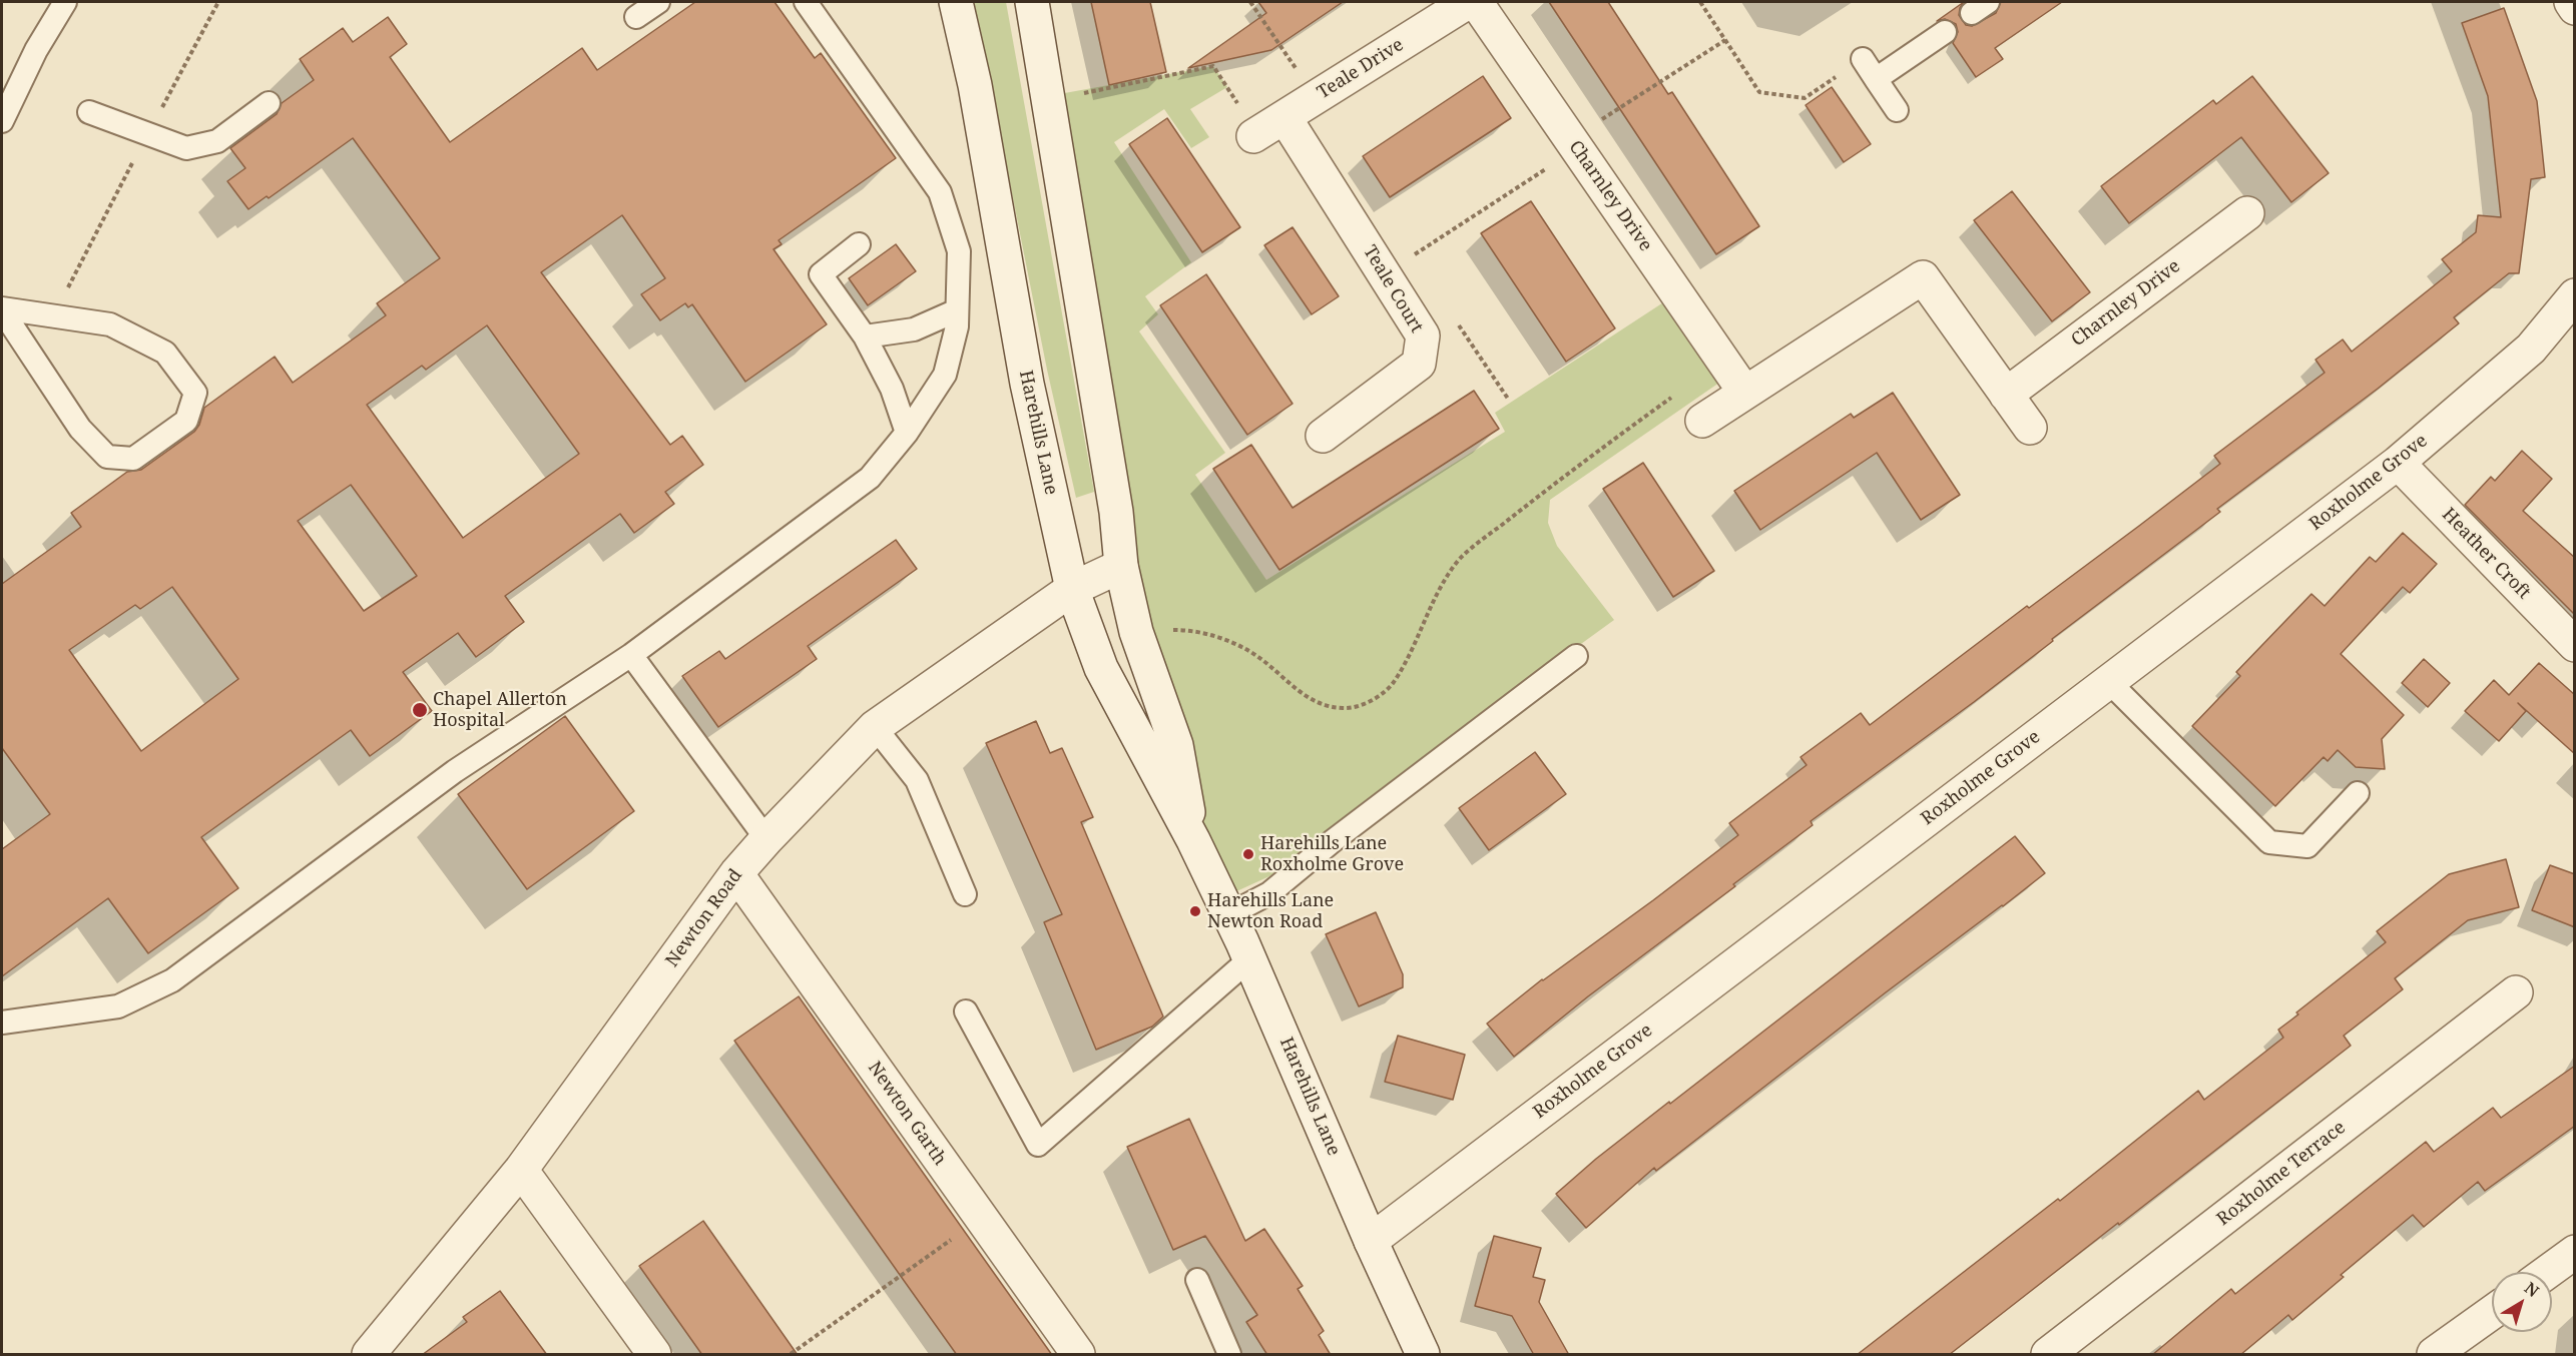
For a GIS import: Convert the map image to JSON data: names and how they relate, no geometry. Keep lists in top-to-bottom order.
{
  "streets": {
    "street": [
      "Teale Drive",
      "Charnley Drive",
      "Teale Court",
      "Harehills Lane",
      "Roxholme Grove",
      "Heather Croft",
      "Newton Road",
      "Newton Garth",
      "Roxholme Terrace"
    ]
  },
  "crossings": [
    ["Teale Drive", "Teale Court"],
    ["Harehills Lane", "Roxholme Grove"],
    ["Harehills Lane", "Newton Road"],
    ["Roxholme Grove", "Heather Croft"],
    ["Newton Road", "Newton Garth"]
  ],
  "places": ["Chapel Allerton Hospital", "Harehills Lane Roxholme Grove", "Harehills Lane Newton Road"],
  "north": "top right"
}
